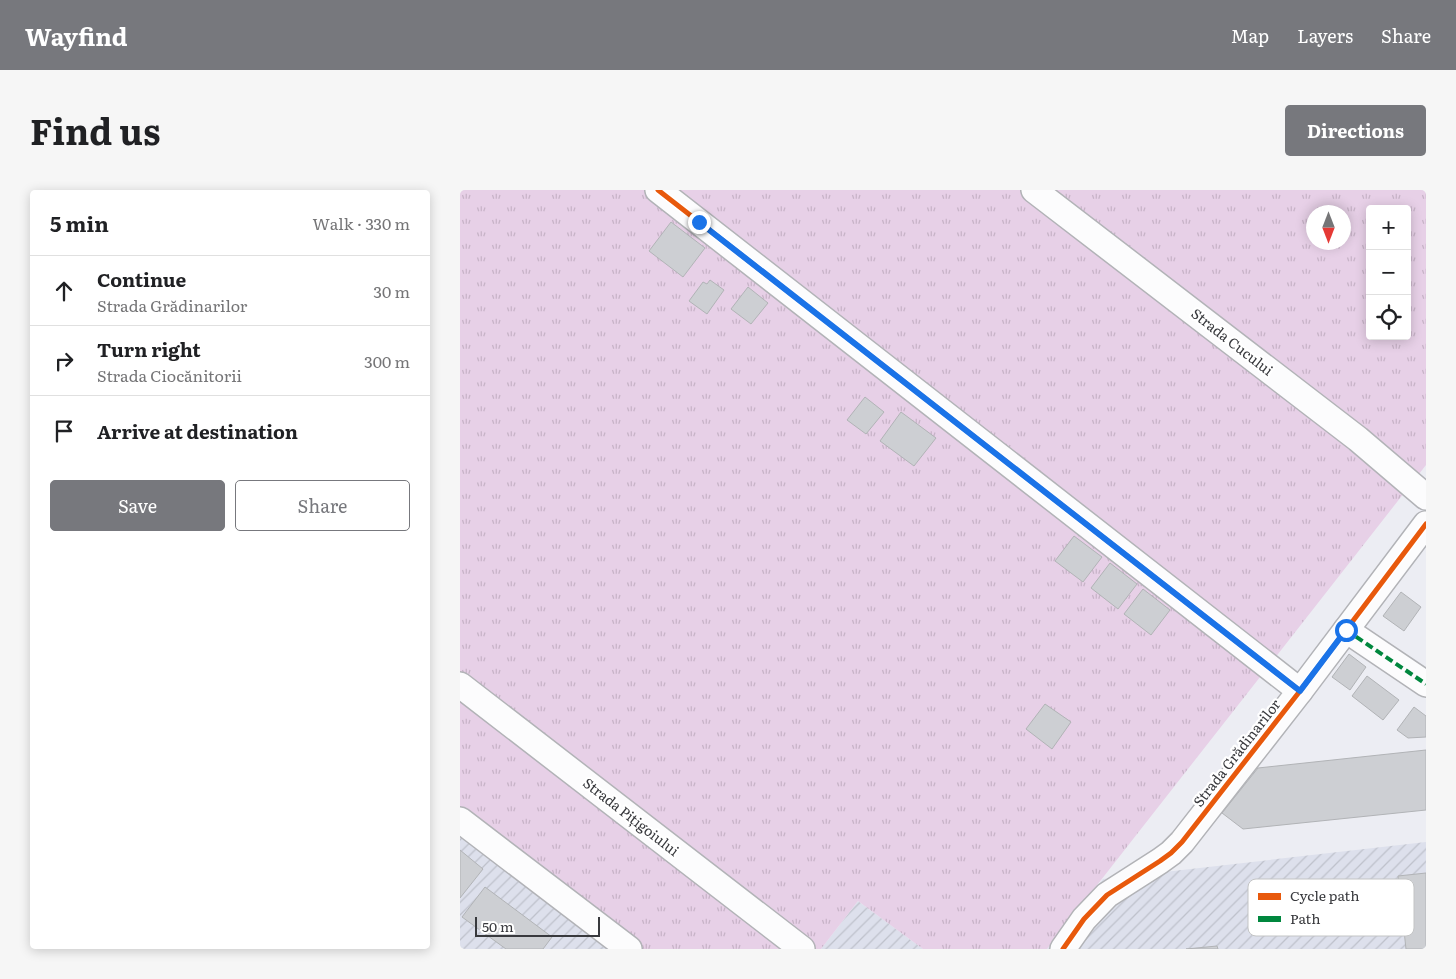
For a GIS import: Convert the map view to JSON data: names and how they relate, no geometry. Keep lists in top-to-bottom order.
{
  "streets": {
    "street": ["Strada Cucului", "Strada Grădinarilor", "Strada Pițigoiului"]
  },
  "legend": ["Cycle path", "Path"],
  "scale_bar": "50 m",
  "north": "bottom",
  "page": {
    "header": "Wayfind",
    "nav": ["Map", "Layers", "Share"],
    "title": "Find us",
    "buttons": [
      "Directions",
      ["Save", "Share"]
    ],
    "heading": ["5 min", "Walk · 330 m"],
    "map_buttons": ["+", "−"],
    "list": [
      ["Continue", "Strada Grădinarilor", "30 m"],
      ["Turn right", "Strada Ciocănitorii", "300 m"],
      "Arrive at destination"
    ],
    "scale": "50 m"
  }
}
